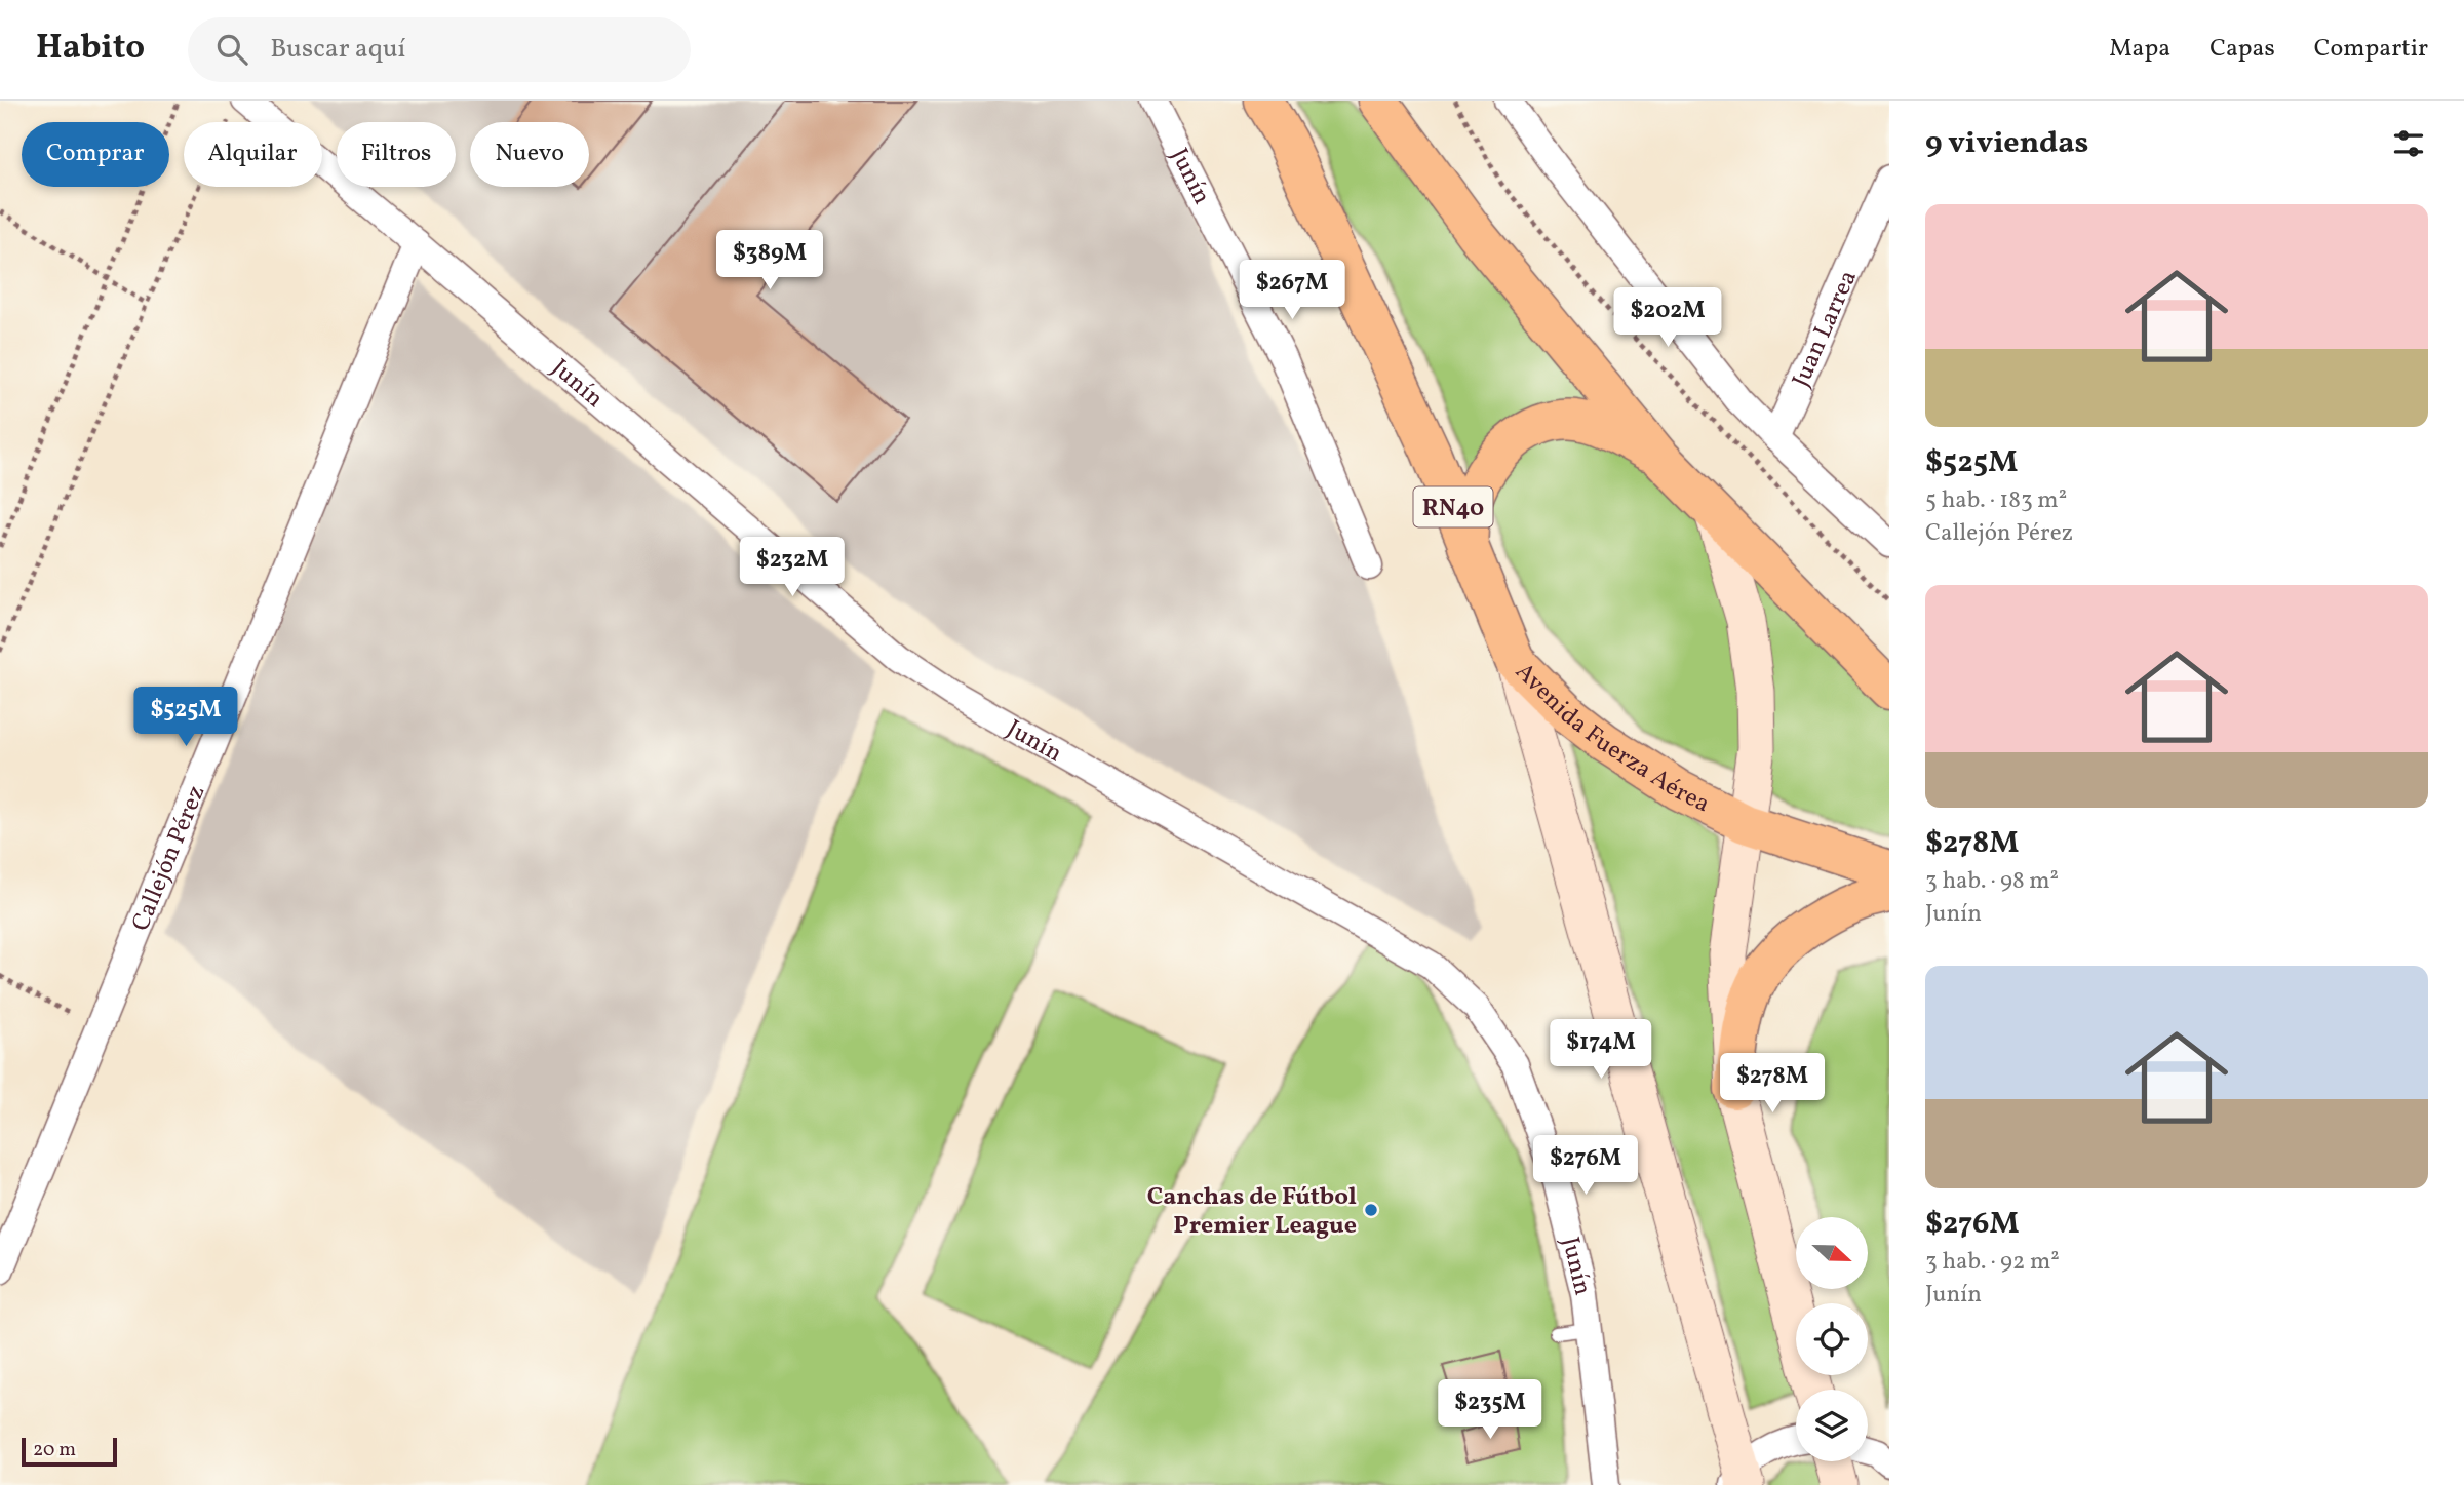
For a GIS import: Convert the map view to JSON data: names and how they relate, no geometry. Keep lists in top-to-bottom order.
{
  "streets": {
    "highway": ["RN40", "Avenida Fuerza Aérea"],
    "street": ["Junín", "Juan Larrea", "Callejón Pérez"]
  },
  "crossings": [
    ["Junín", "Callejón Pérez"]
  ],
  "places": ["Canchas de Fútbol Premier League"],
  "scale_bar": "20 m",
  "north": "right",
  "page": {
    "header": "Habito",
    "search": "Buscar aquí",
    "nav": ["Mapa", "Capas", "Compartir"],
    "heading": "9 viviendas",
    "chip": [
      "Comprar",
      "Alquilar",
      "Filtros",
      "Nuevo"
    ],
    "list": [
      {
        "name": "$525M",
        "note": "5 hab. · 183 m² · Callejón Pérez"
      },
      {
        "name": "$278M",
        "note": "3 hab. · 98 m² · Junín"
      },
      {
        "name": "$276M",
        "note": "3 hab. · 92 m² · Junín"
      }
    ],
    "price": [
      "$389M",
      "$267M",
      "$202M",
      "$232M",
      "$525M",
      "$174M",
      "$278M",
      "$276M",
      "$235M"
    ],
    "scale": "20 m"
  }
}
